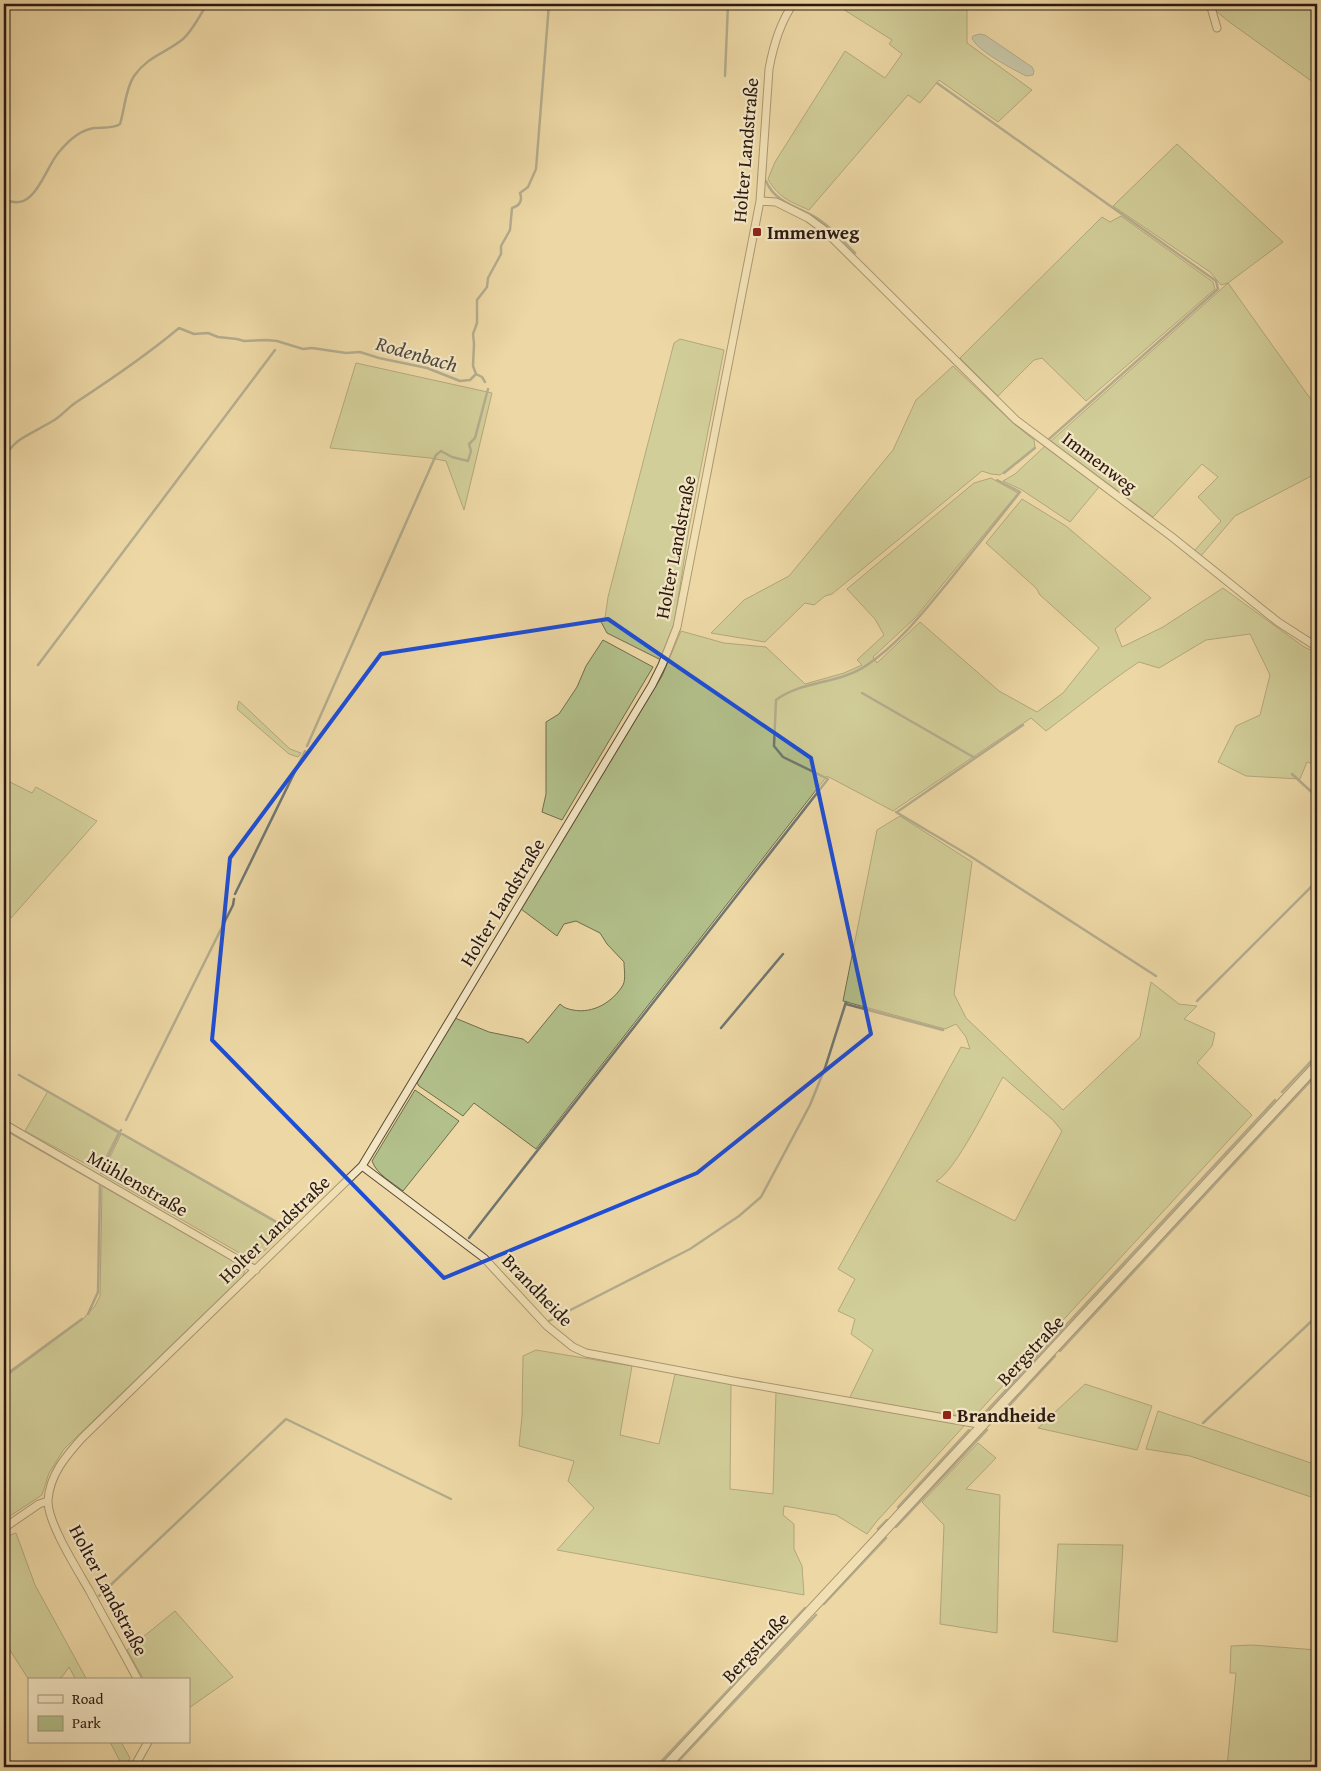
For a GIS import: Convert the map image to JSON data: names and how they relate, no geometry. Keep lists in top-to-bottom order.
{
  "streets": {
    "street": [
      "Holter Landstraße",
      "Immenweg",
      "Mühlenstraße",
      "Brandheide",
      "Bergstraße"
    ]
  },
  "crossings": [
    ["Holter Landstraße", "Immenweg"],
    ["Holter Landstraße", "Mühlenstraße"],
    ["Holter Landstraße", "Brandheide"],
    ["Brandheide", "Bergstraße"]
  ],
  "water": ["Rodenbach"],
  "places": {
    "transit": ["Immenweg", "Brandheide"]
  },
  "legend": ["Road", "Park"]
}
